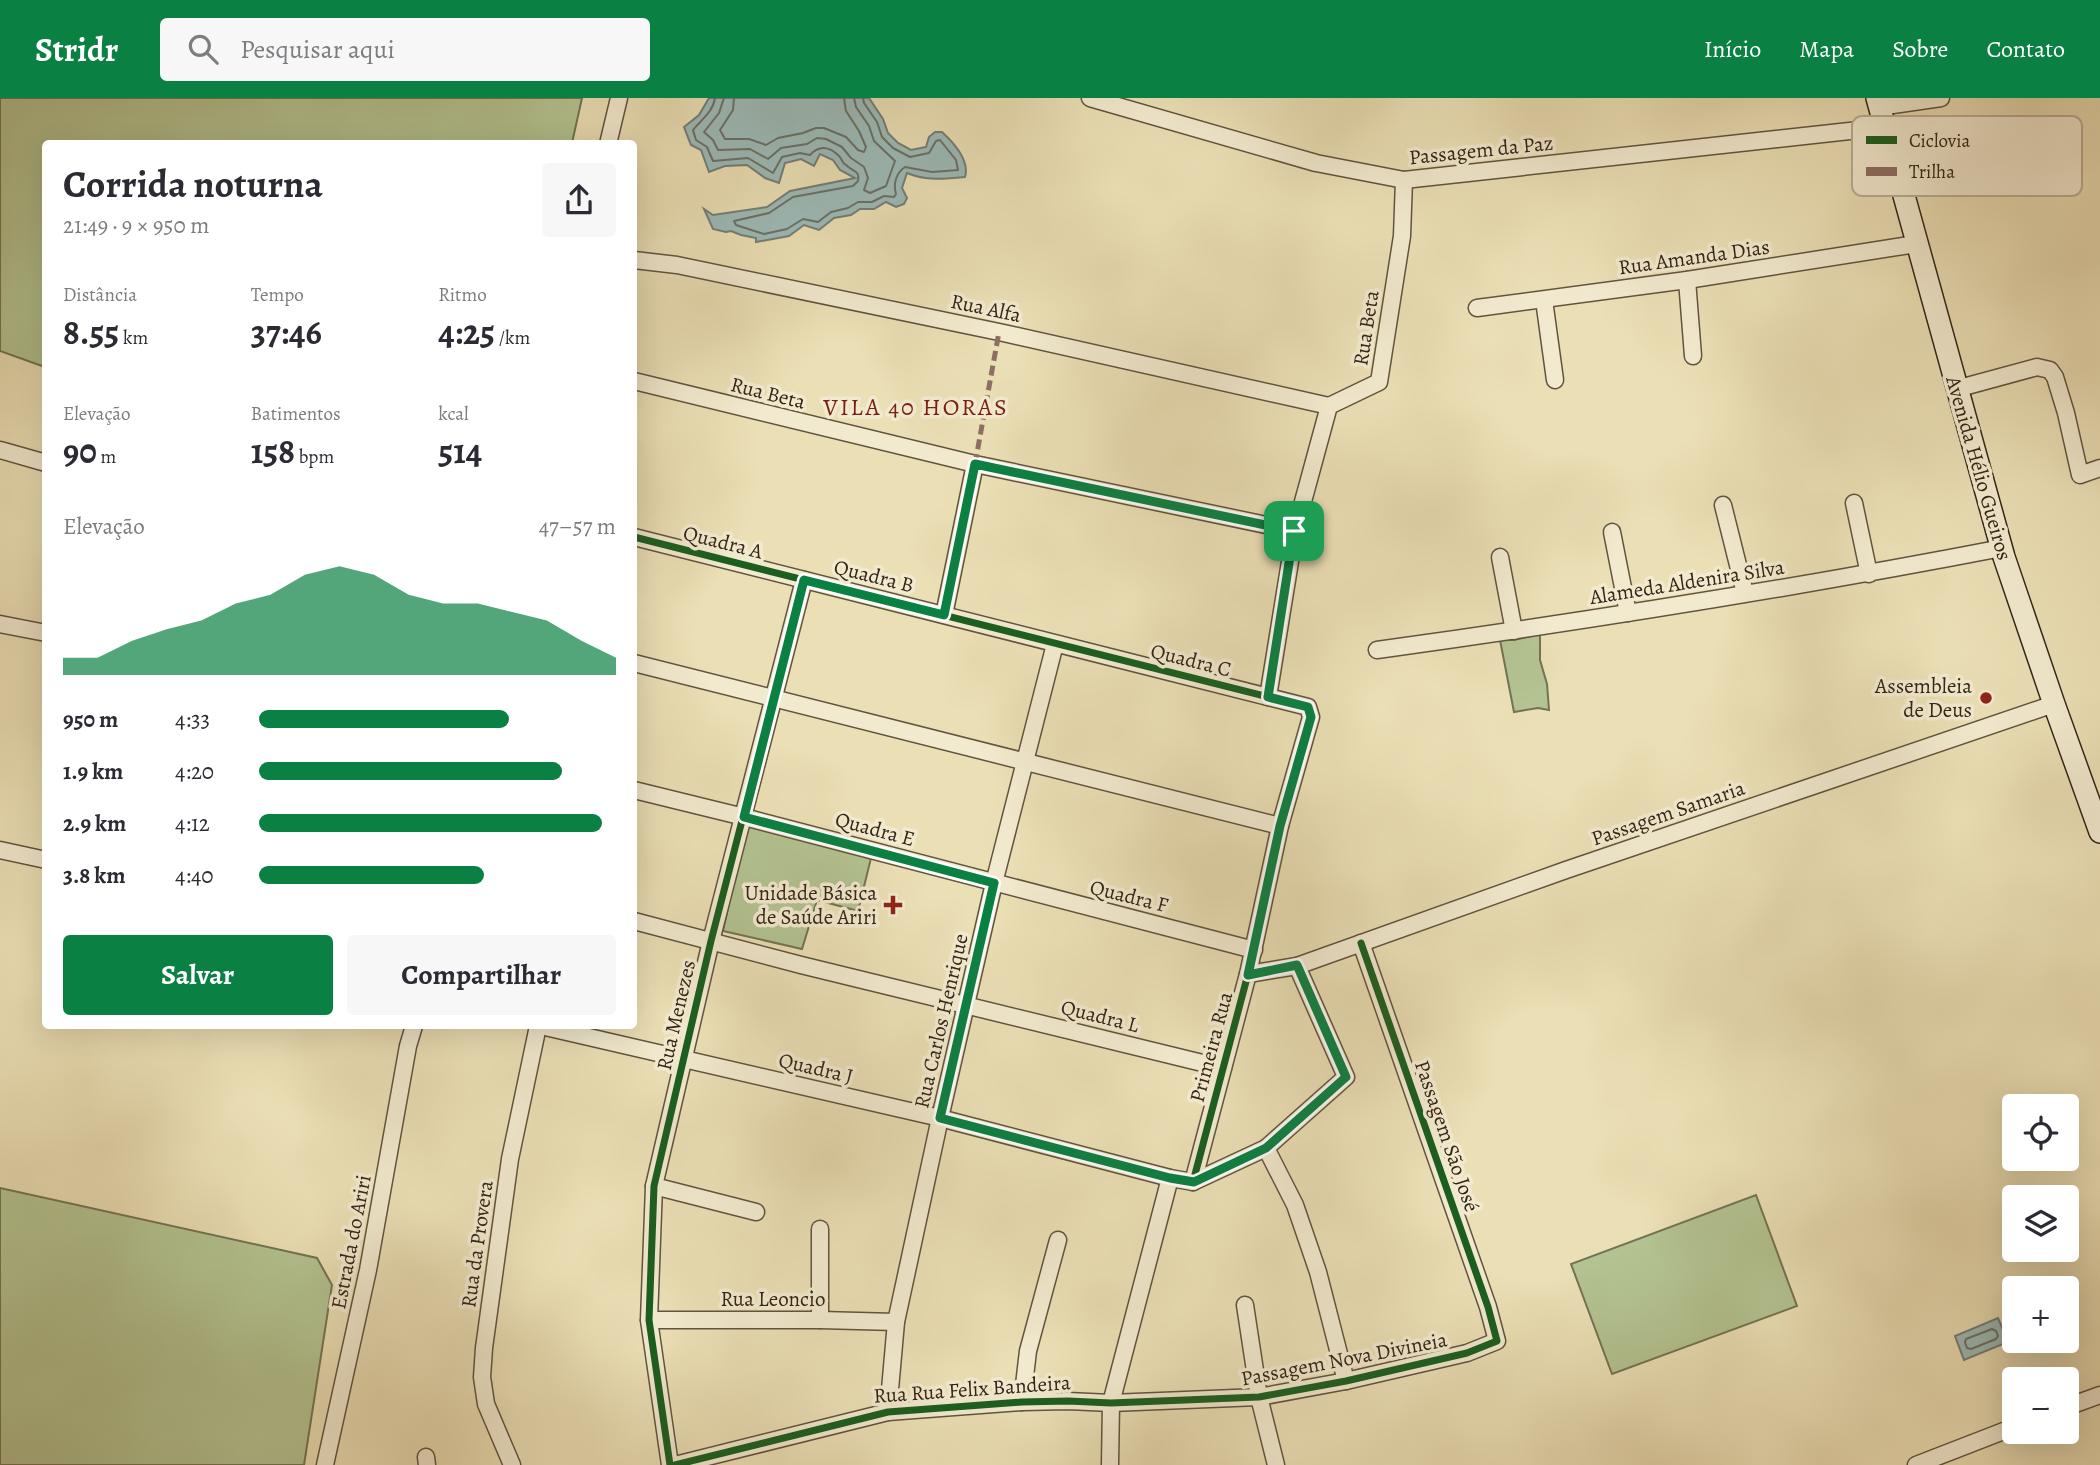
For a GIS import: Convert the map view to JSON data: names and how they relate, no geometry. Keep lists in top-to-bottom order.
{
  "streets": {
    "main road": ["Avenida Hélio Gueiros"],
    "street": [
      "Passagem da Paz",
      "Rua Amanda Dias",
      "Rua Alfa",
      "Rua Beta",
      "Quadra A",
      "Quadra B",
      "Alameda Aldenira Silva",
      "Quadra C",
      "Passagem Samaria",
      "Quadra E",
      "Quadra F",
      "Rua Menezes",
      "Quadra L",
      "Rua Carlos Henrique",
      "Primeira Rua",
      "Quadra J",
      "Passagem São José",
      "Estrada do Ariri",
      "Rua da Provera",
      "Rua Leoncio",
      "Passagem Nova Divineia",
      "Rua Rua Felix Bandeira"
    ]
  },
  "crossings": [
    ["Passagem da Paz", "Rua Beta"],
    ["Rua Amanda Dias", "Avenida Hélio Gueiros"],
    ["Rua Alfa", "Rua Beta"],
    ["Avenida Hélio Gueiros", "Alameda Aldenira Silva"],
    ["Avenida Hélio Gueiros", "Passagem Samaria"],
    ["Quadra A", "Quadra B"],
    ["Quadra A", "Rua Menezes"],
    ["Quadra B", "Quadra C"],
    ["Quadra B", "Rua Menezes"],
    ["Quadra B", "Rua Carlos Henrique"],
    ["Quadra C", "Rua Carlos Henrique"],
    ["Quadra C", "Primeira Rua"],
    ["Passagem Samaria", "Primeira Rua"],
    ["Passagem Samaria", "Passagem São José"],
    ["Quadra E", "Quadra F"],
    ["Quadra E", "Rua Menezes"],
    ["Quadra E", "Rua Carlos Henrique"],
    ["Quadra F", "Rua Carlos Henrique"],
    ["Quadra F", "Primeira Rua"],
    ["Rua Menezes", "Quadra J"],
    ["Rua Menezes", "Rua Leoncio"],
    ["Rua Menezes", "Rua Rua Felix Bandeira"],
    ["Quadra L", "Rua Carlos Henrique"],
    ["Quadra L", "Primeira Rua"],
    ["Rua Carlos Henrique", "Quadra J"],
    ["Rua Carlos Henrique", "Rua Leoncio"],
    ["Rua Carlos Henrique", "Rua Rua Felix Bandeira"],
    ["Passagem São José", "Passagem Nova Divineia"],
    ["Passagem Nova Divineia", "Rua Rua Felix Bandeira"]
  ],
  "districts": ["VILA 40 HORAS"],
  "places": {
    "other": ["Assembleia de Deus"],
    "health": ["Unidade Básica de Saúde Ariri"]
  },
  "legend": ["Ciclovia", "Trilha"],
  "page": {
    "header": "Stridr",
    "search": "Pesquisar aqui",
    "nav": [
      "Início",
      "Mapa",
      "Sobre",
      "Contato"
    ],
    "heading": ["Corrida noturna", "21:49 · 9 × 950 m"],
    "stats": [
      ["Distância", "8.55 km"],
      ["Tempo", "37:46"],
      ["Ritmo", "4:25 /km"],
      ["Elevação", "90 m"],
      ["Batimentos", "158 bpm"],
      ["kcal", "514"]
    ],
    "chart": ["Elevação", "47–57 m"],
    "list": [
      {
        "name": "950 m",
        "note": "4:33"
      },
      {
        "name": "1.9 km",
        "note": "4:20"
      },
      {
        "name": "2.9 km",
        "note": "4:12"
      },
      {
        "name": "3.8 km",
        "note": "4:40"
      }
    ],
    "buttons": ["Salvar", "Compartilhar"],
    "map_buttons": ["+", "−"]
  }
}
